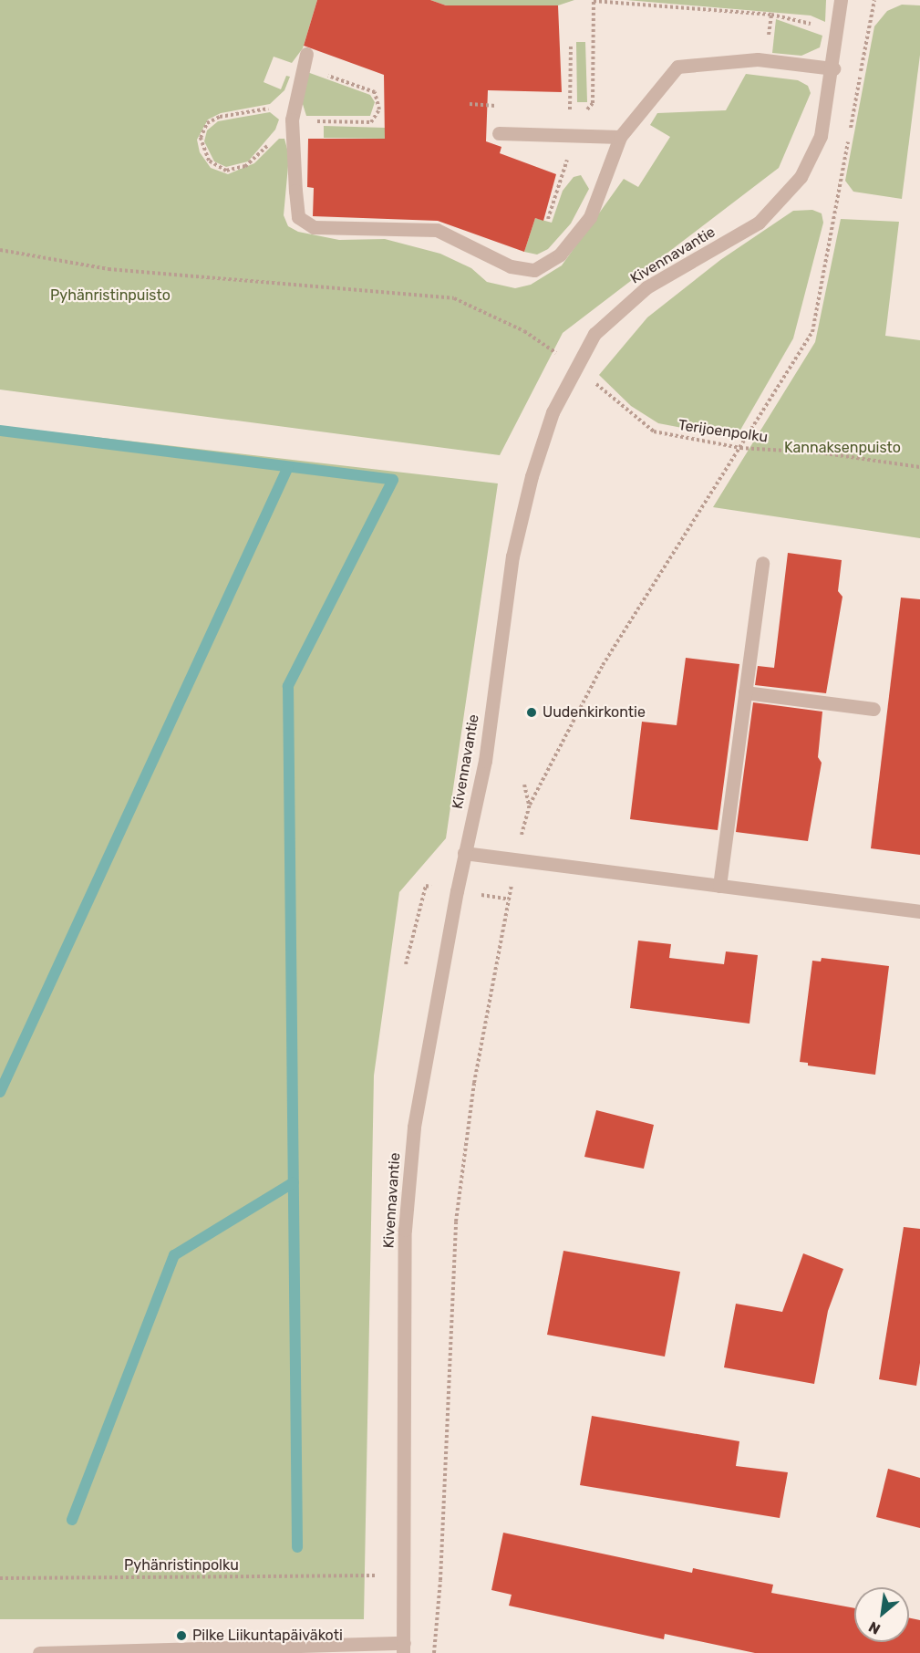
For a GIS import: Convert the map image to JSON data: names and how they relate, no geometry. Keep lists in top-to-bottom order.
{
  "streets": {
    "street": ["Kivennavantie"],
    "path": ["Terijoenpolku", "Pyhänristinpolku"]
  },
  "parks": ["Pyhänristinpuisto", "Kannaksenpuisto"],
  "places": ["Uudenkirkontie", "Pilke Liikuntapäiväkoti"],
  "north": "bottom left"
}
